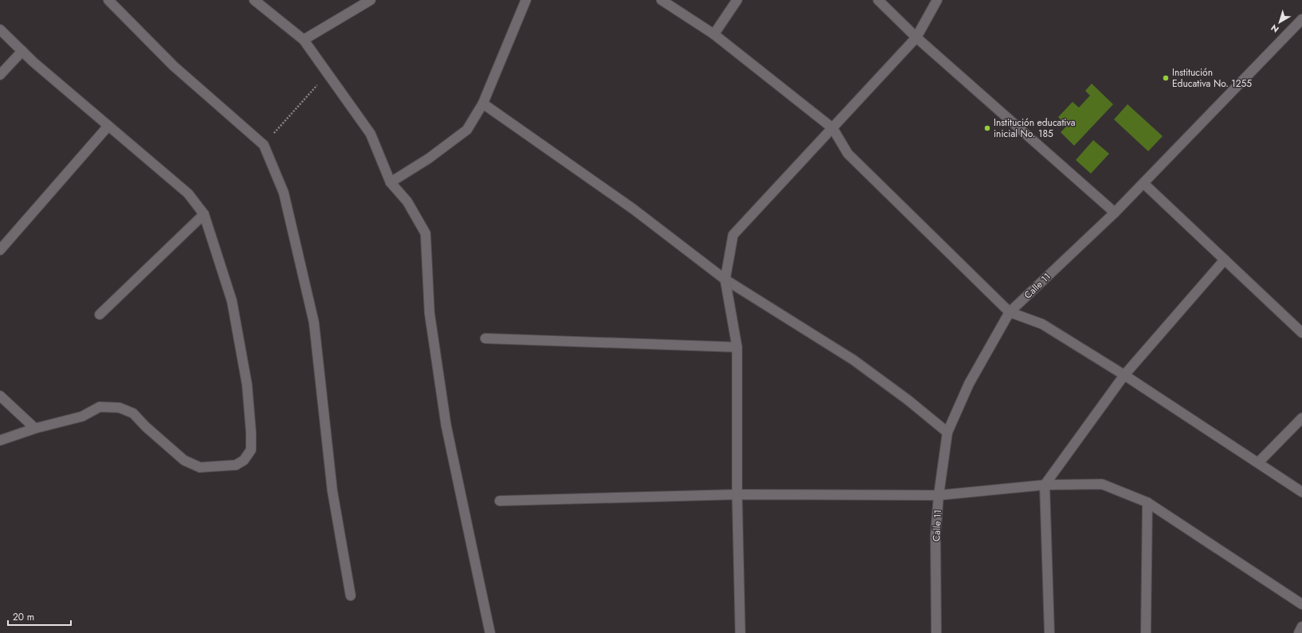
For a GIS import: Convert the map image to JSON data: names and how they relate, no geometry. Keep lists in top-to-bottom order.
{
  "streets": {
    "street": ["Calle 11"]
  },
  "places": ["Institución Educativa No. 1255", "Institución educativa inicial No. 185"],
  "scale_bar": "20 m",
  "north": "bottom left"
}
